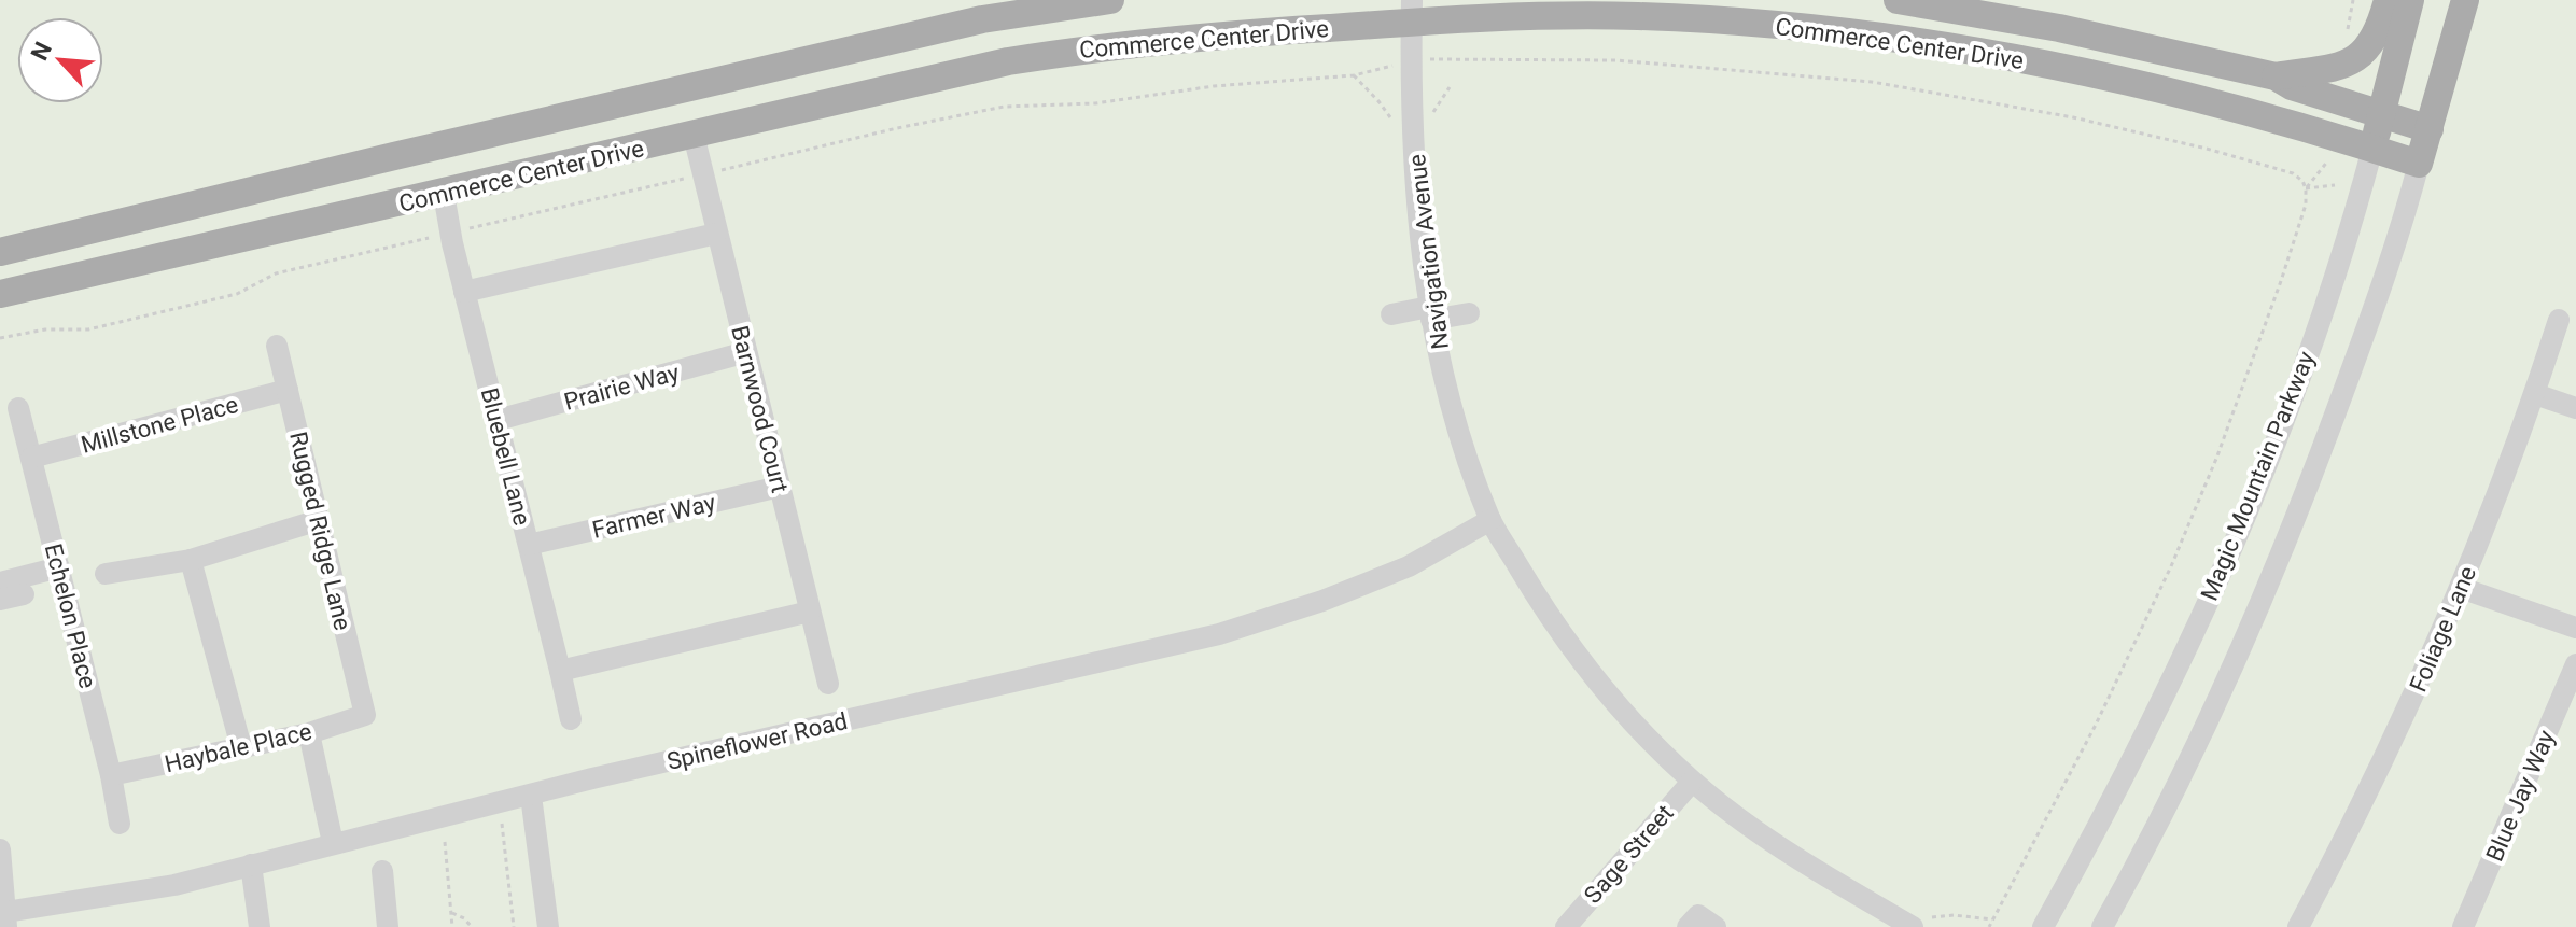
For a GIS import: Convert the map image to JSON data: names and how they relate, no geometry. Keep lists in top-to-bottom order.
{
  "streets": {
    "main road": ["Commerce Center Drive", "Magic Mountain Parkway"],
    "street": [
      "Navigation Avenue",
      "Prairie Way",
      "Barnwood Court",
      "Millstone Place",
      "Bluebell Lane",
      "Farmer Way",
      "Rugged Ridge Lane",
      "Echelon Place",
      "Foliage Lane",
      "Spineflower Road",
      "Haybale Place",
      "Blue Jay Way",
      "Sage Street"
    ]
  },
  "crossings": [
    ["Commerce Center Drive", "Navigation Avenue"],
    ["Commerce Center Drive", "Barnwood Court"],
    ["Commerce Center Drive", "Bluebell Lane"],
    ["Commerce Center Drive", "Magic Mountain Parkway"],
    ["Navigation Avenue", "Spineflower Road"],
    ["Navigation Avenue", "Sage Street"],
    ["Prairie Way", "Barnwood Court"],
    ["Prairie Way", "Bluebell Lane"],
    ["Barnwood Court", "Farmer Way"],
    ["Millstone Place", "Rugged Ridge Lane"],
    ["Millstone Place", "Echelon Place"],
    ["Bluebell Lane", "Farmer Way"],
    ["Rugged Ridge Lane", "Haybale Place"],
    ["Echelon Place", "Haybale Place"]
  ],
  "north": "top left"
}
